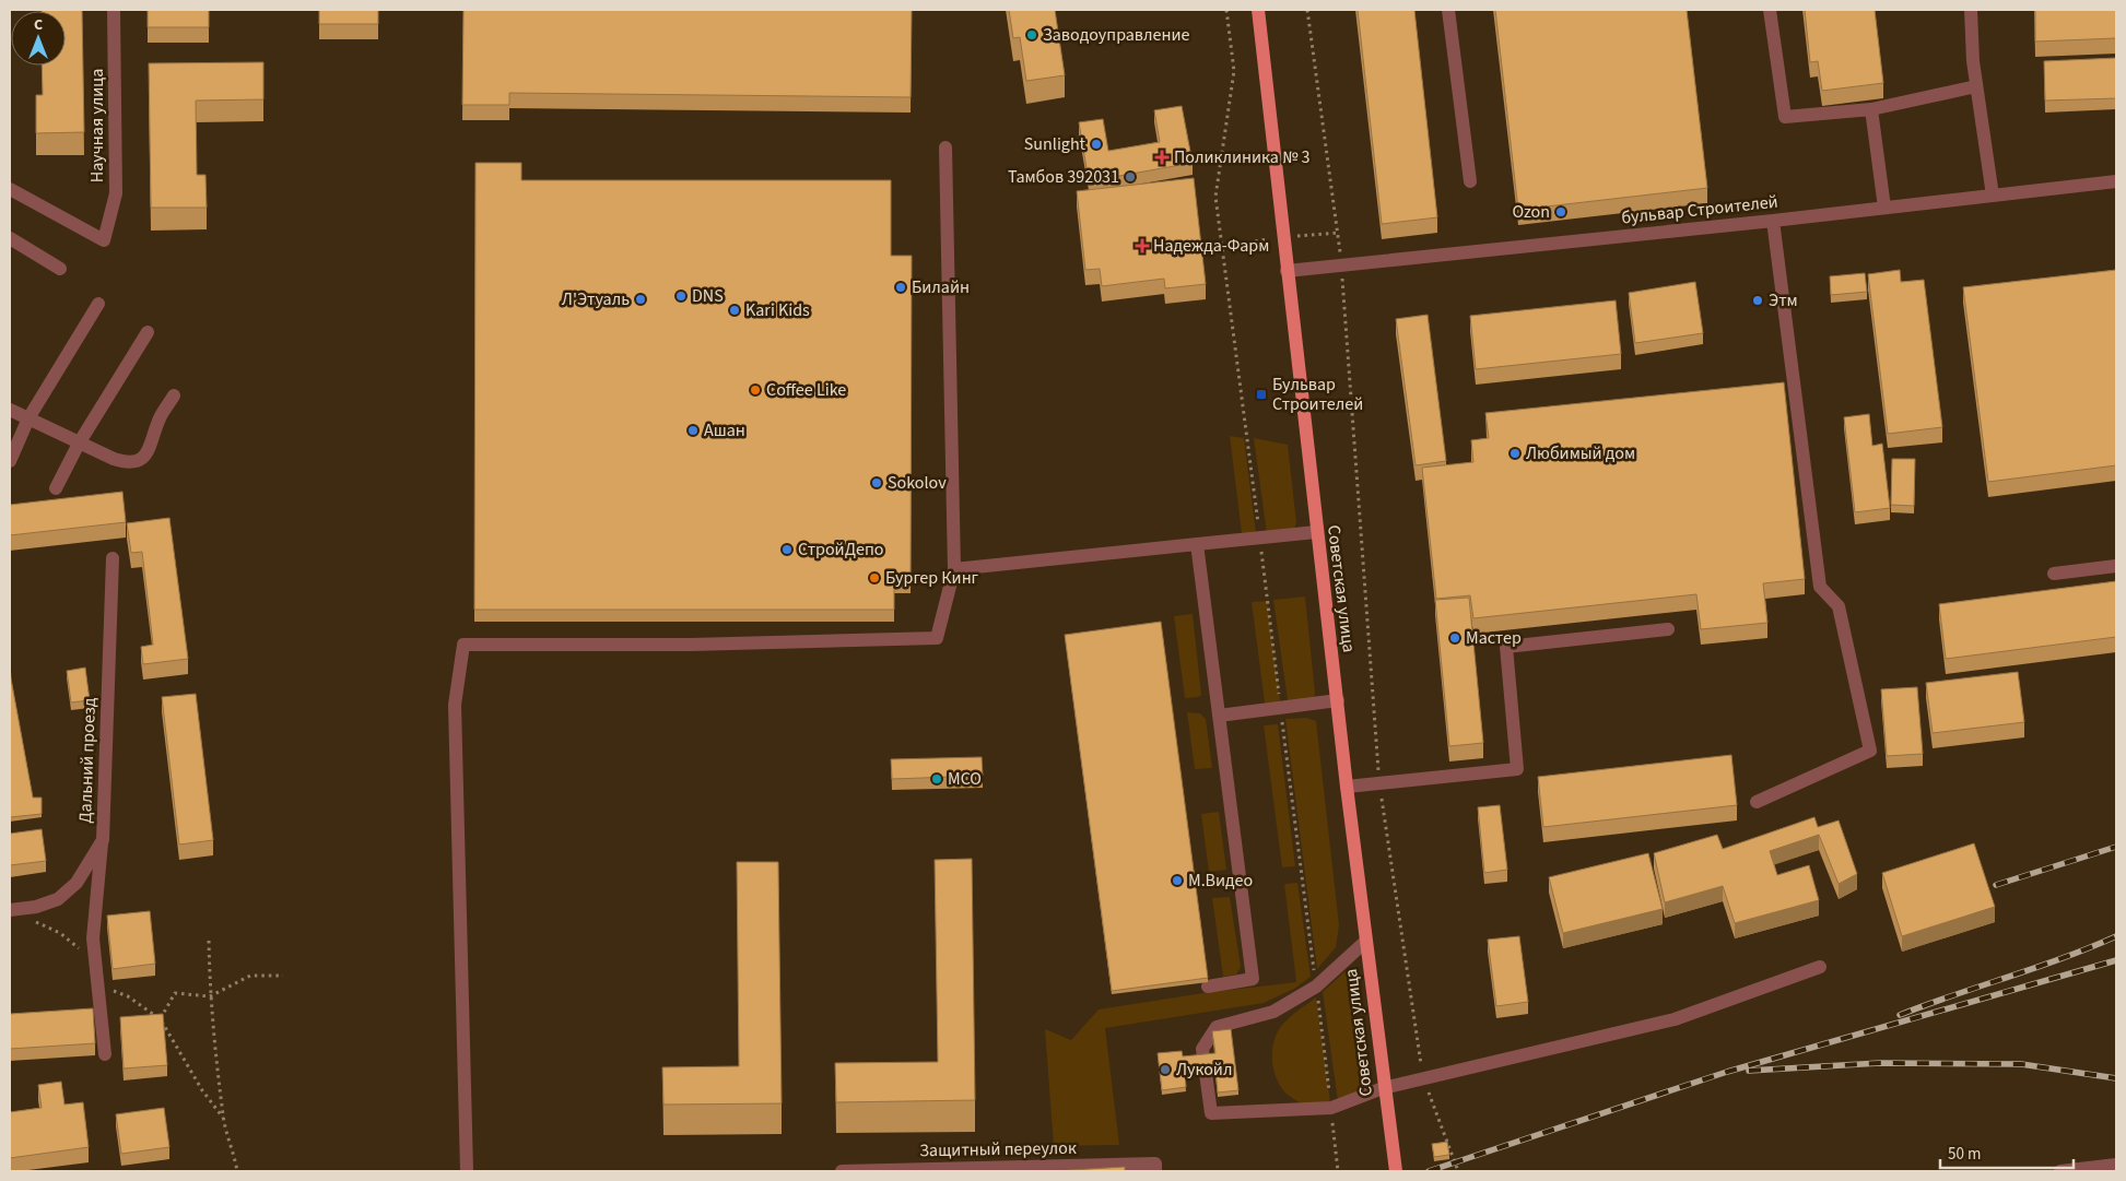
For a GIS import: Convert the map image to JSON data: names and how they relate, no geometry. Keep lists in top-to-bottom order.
{
  "streets": {
    "main road": ["Советская улица"],
    "street": [
      "Научная улица",
      "бульвар Строителей",
      "Дальний проезд",
      "Защитный переулок"
    ]
  },
  "crossings": [
    ["бульвар Строителей", "Советская улица"]
  ],
  "places": {
    "other": [
      "Заводоуправление",
      "Sunlight",
      "Тамбов 392031",
      "Ozon",
      "Билайн",
      "DNS",
      "Л'Этуаль",
      "Этм",
      "Kari Kids",
      "Coffee Like",
      "Ашан",
      "Любимый дом",
      "Sokolov",
      "СтройДепо",
      "Бургер Кинг",
      "Мастер",
      "МСО",
      "М.Видео",
      "Лукойл"
    ],
    "health": ["Поликлиника № 3", "Надежда-Фарм"],
    "transit": ["Бульвар Строителей"]
  },
  "scale_bar": "50 m",
  "north": "top"
}
